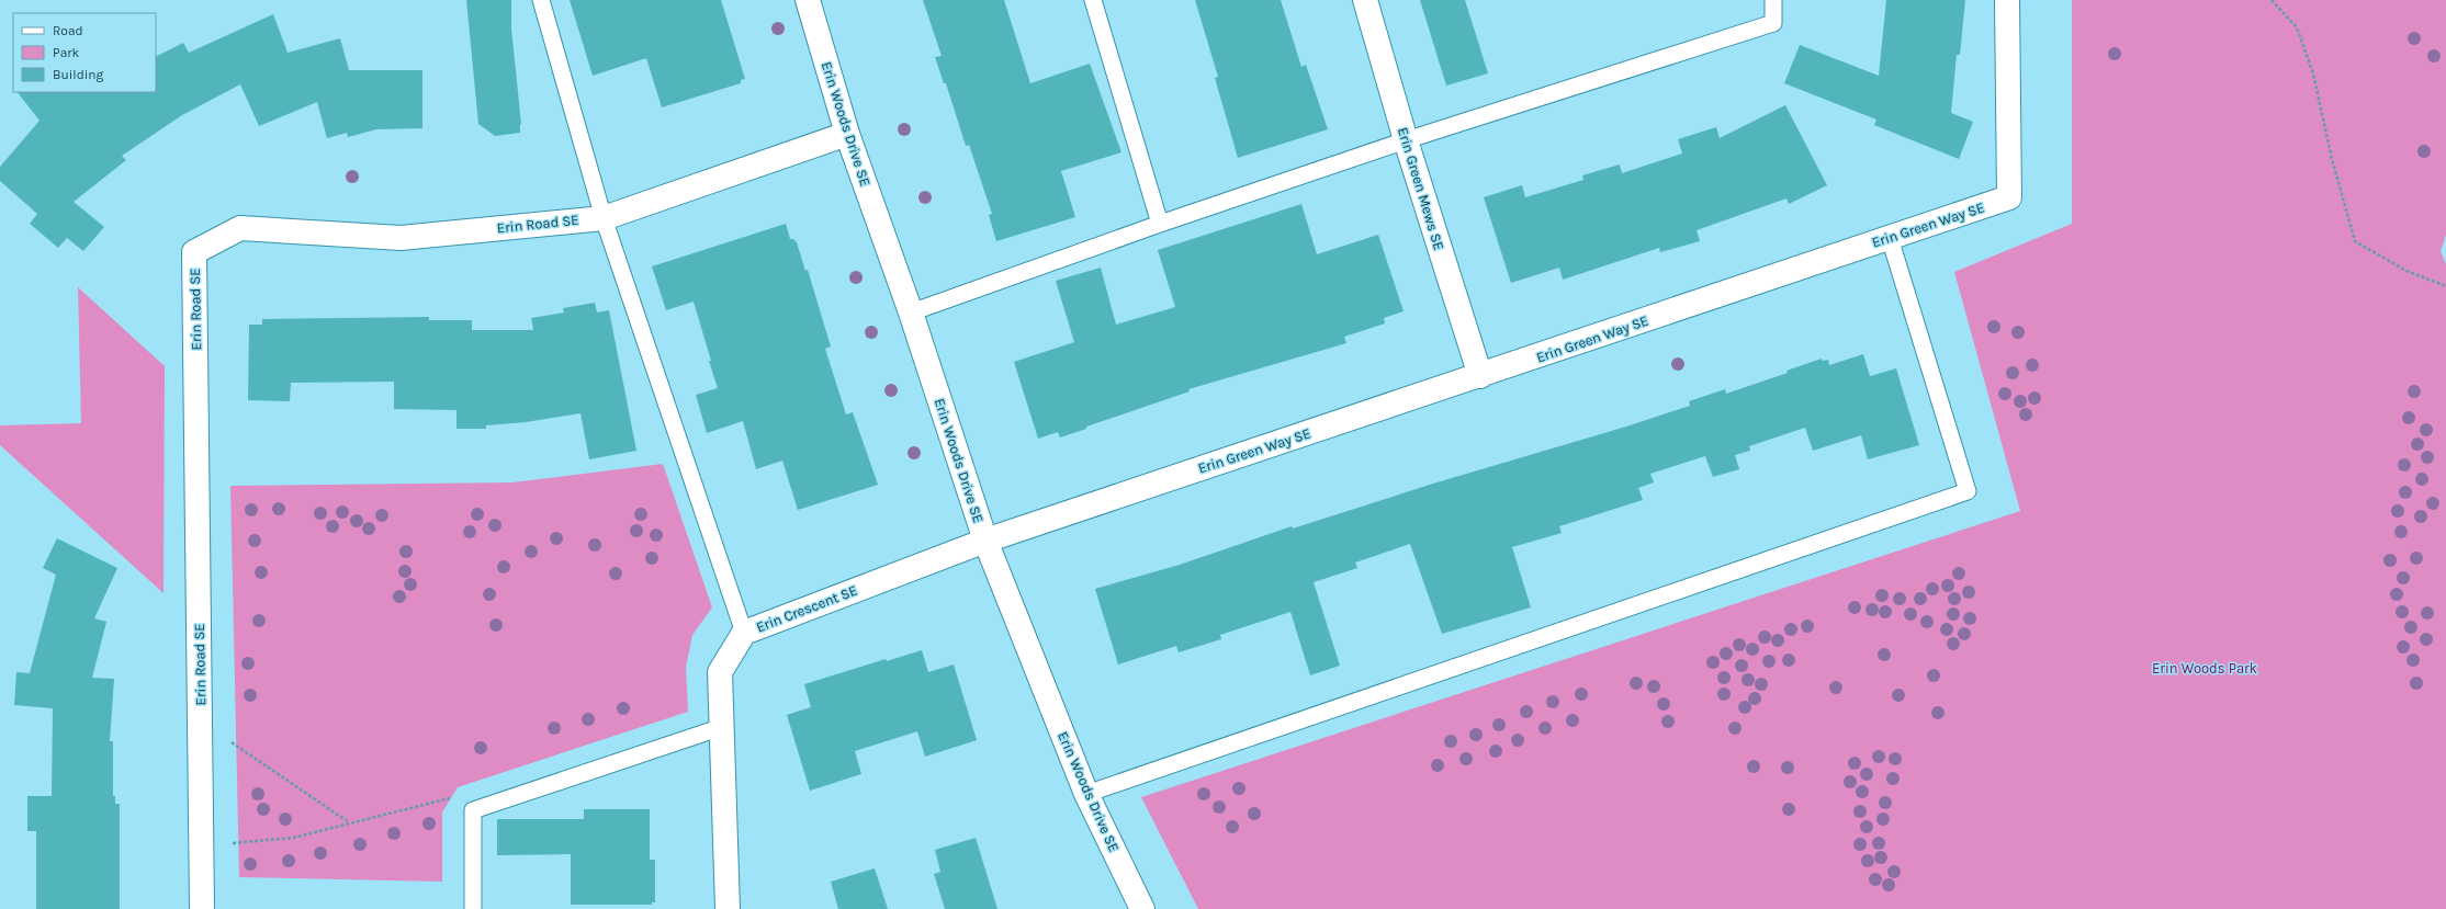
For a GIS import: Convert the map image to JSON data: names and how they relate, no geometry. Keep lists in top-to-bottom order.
{
  "streets": {
    "street": [
      "Erin Woods Drive SE",
      "Erin Green Mews SE",
      "Erin Road SE",
      "Erin Green Way SE",
      "Erin Crescent SE"
    ]
  },
  "crossings": [
    ["Erin Woods Drive SE", "Erin Road SE"],
    ["Erin Woods Drive SE", "Erin Green Way SE"],
    ["Erin Woods Drive SE", "Erin Crescent SE"],
    ["Erin Green Mews SE", "Erin Green Way SE"],
    ["Erin Green Way SE", "Erin Crescent SE"]
  ],
  "parks": ["Erin Woods Park"],
  "legend": ["Road", "Park", "Building"]
}
